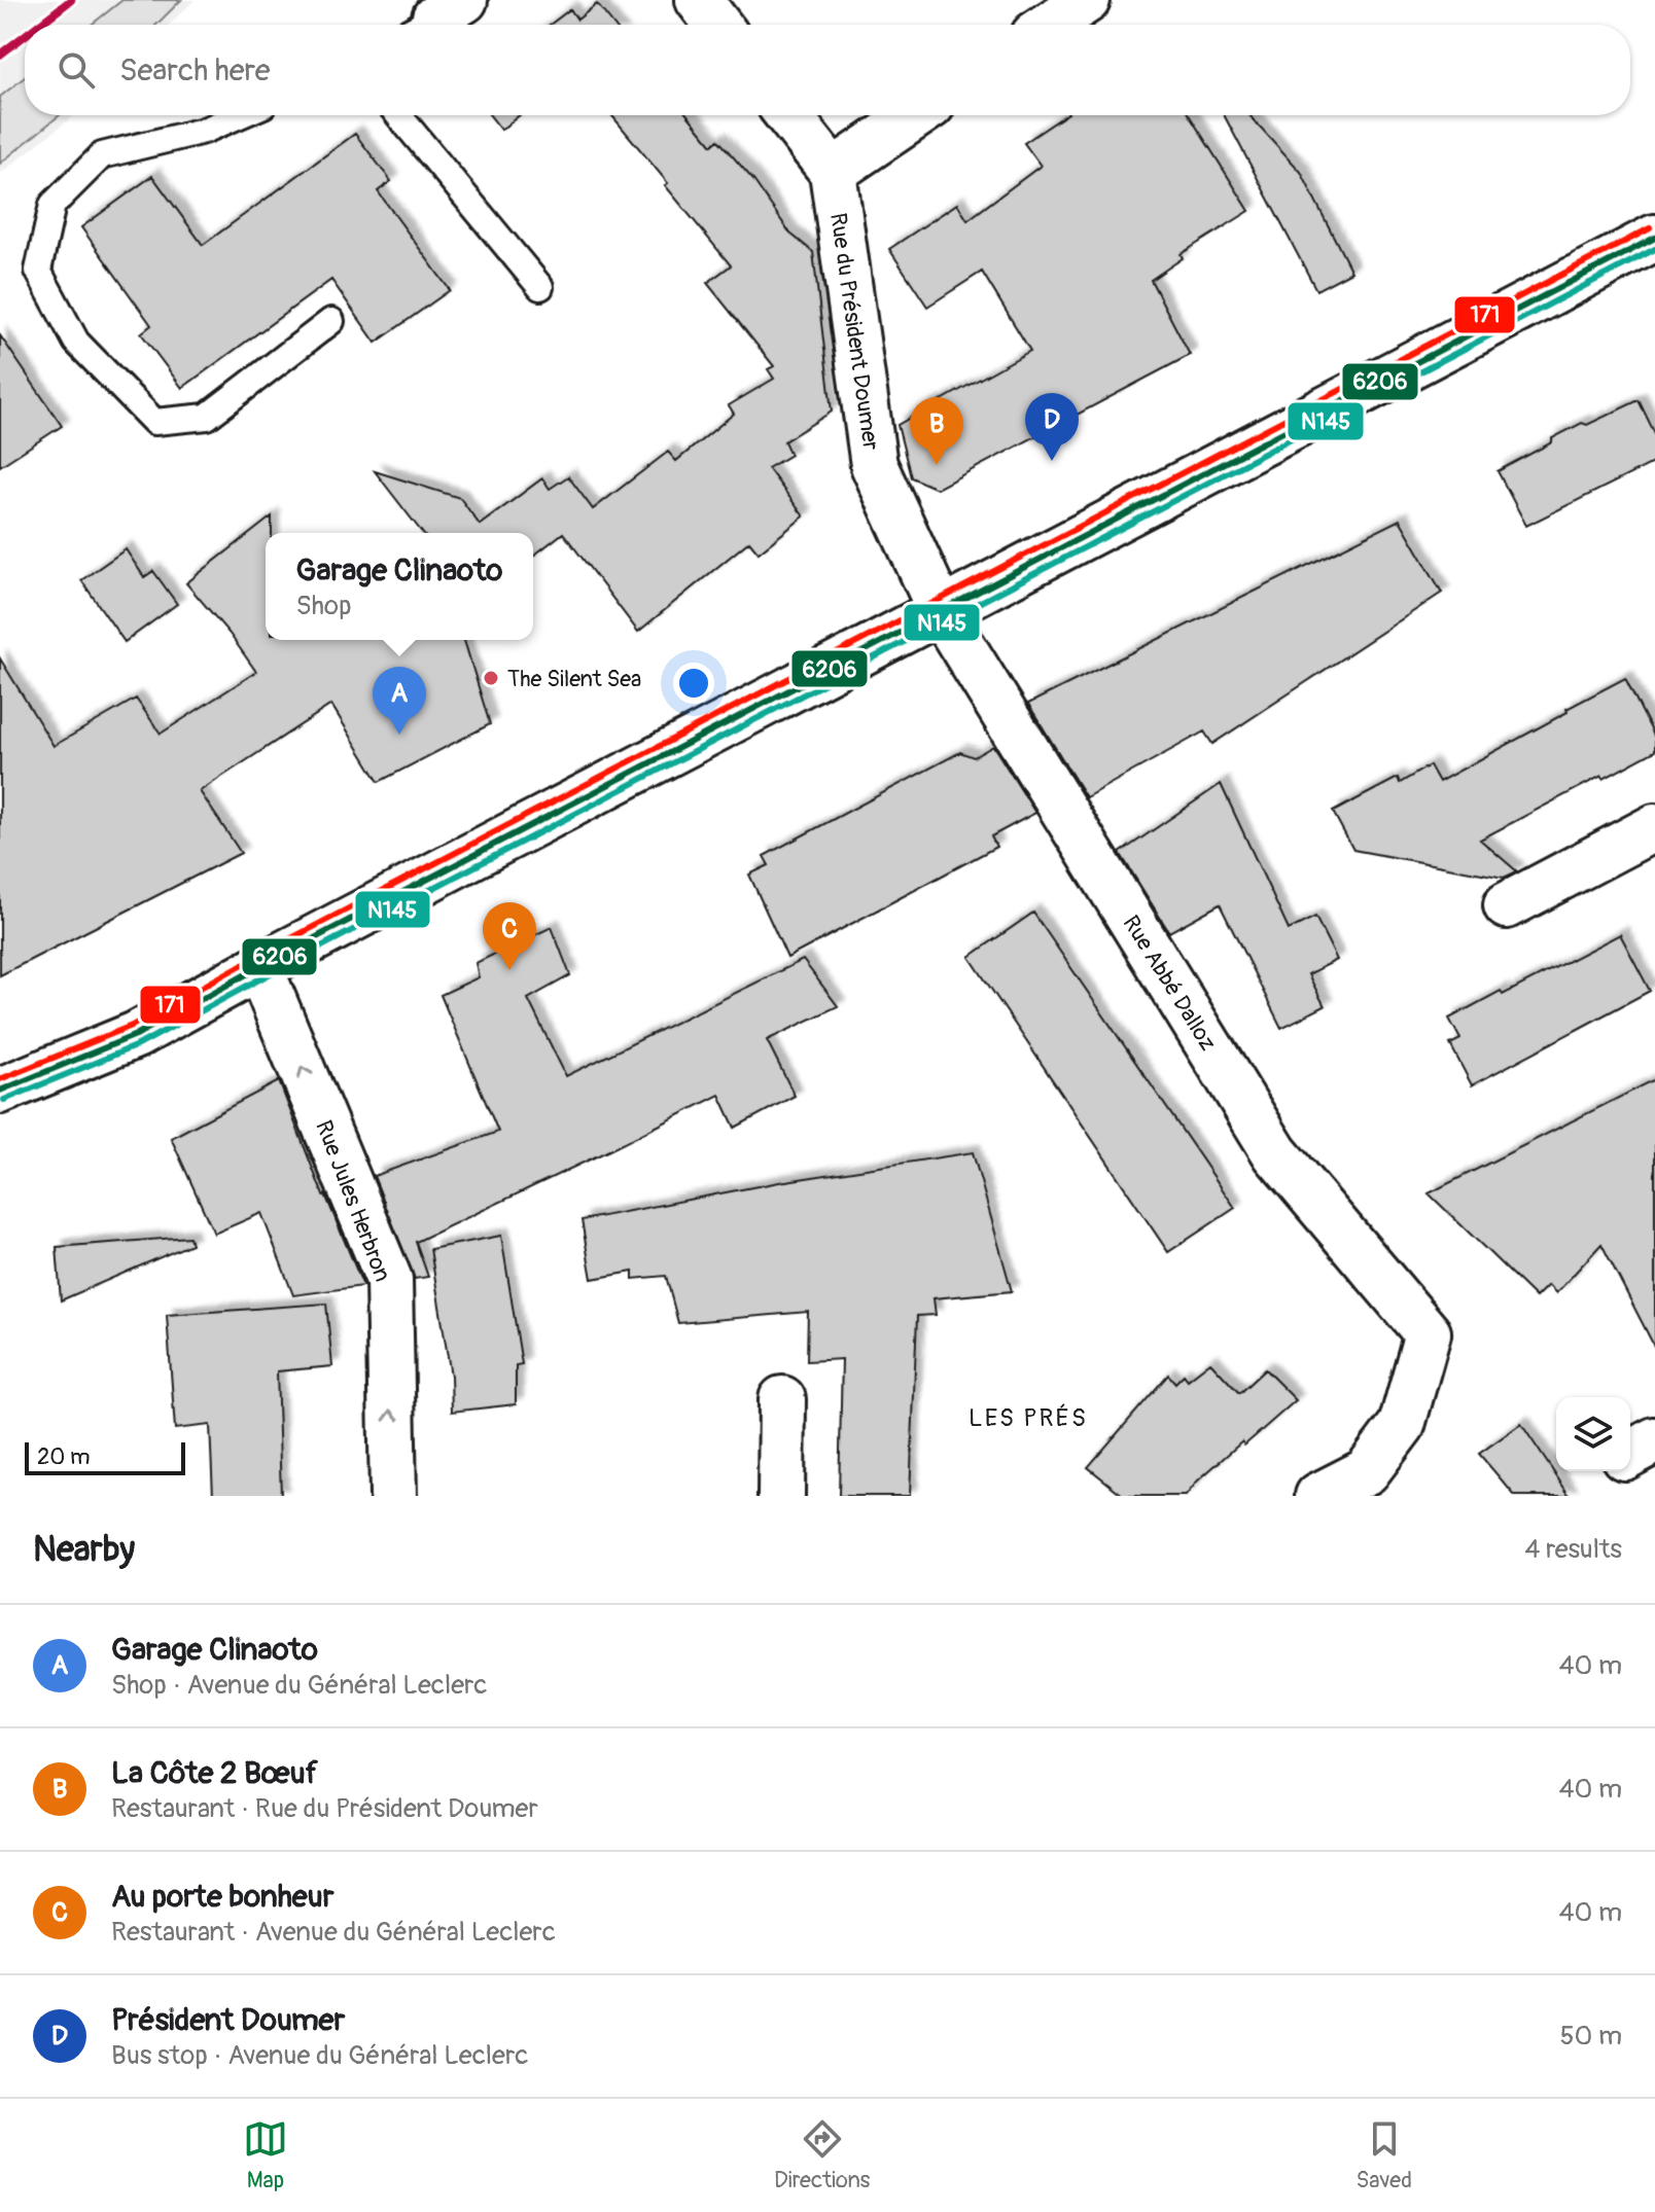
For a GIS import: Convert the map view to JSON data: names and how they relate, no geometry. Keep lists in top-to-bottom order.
{
  "streets": {
    "street": ["Rue du Président Doumer", "Rue Abbé Dalloz", "Rue Jules Herbron"]
  },
  "crossings": [
    ["Rue du Président Doumer", "Rue Abbé Dalloz"]
  ],
  "one_way": ["Rue Jules Herbron"],
  "districts": ["LES PRÉS"],
  "places": ["The Silent Sea"],
  "lines": ["transit line 171", "transit line 6206", "transit line N145"],
  "scale_bar": "20 m",
  "page": {
    "search": "Search here",
    "pins": [
      "D",
      "B",
      "A",
      "C"
    ],
    "popup": ["Garage Clinaoto", "Shop"],
    "scale": "20 m",
    "heading": ["Nearby", "4 results"],
    "list": [
      {
        "mark": "A",
        "name": "Garage Clinaoto",
        "note": "Shop · Avenue du Général Leclerc",
        "value": "40 m"
      },
      {
        "mark": "B",
        "name": "La Côte 2 Bœuf",
        "note": "Restaurant · Rue du Président Doumer",
        "value": "40 m"
      },
      {
        "mark": "C",
        "name": "Au porte bonheur",
        "note": "Restaurant · Avenue du Général Leclerc",
        "value": "40 m"
      },
      {
        "mark": "D",
        "name": "Président Doumer",
        "note": "Bus stop · Avenue du Général Leclerc",
        "value": "50 m"
      }
    ],
    "nav": ["Map", "Directions", "Saved"]
  }
}
